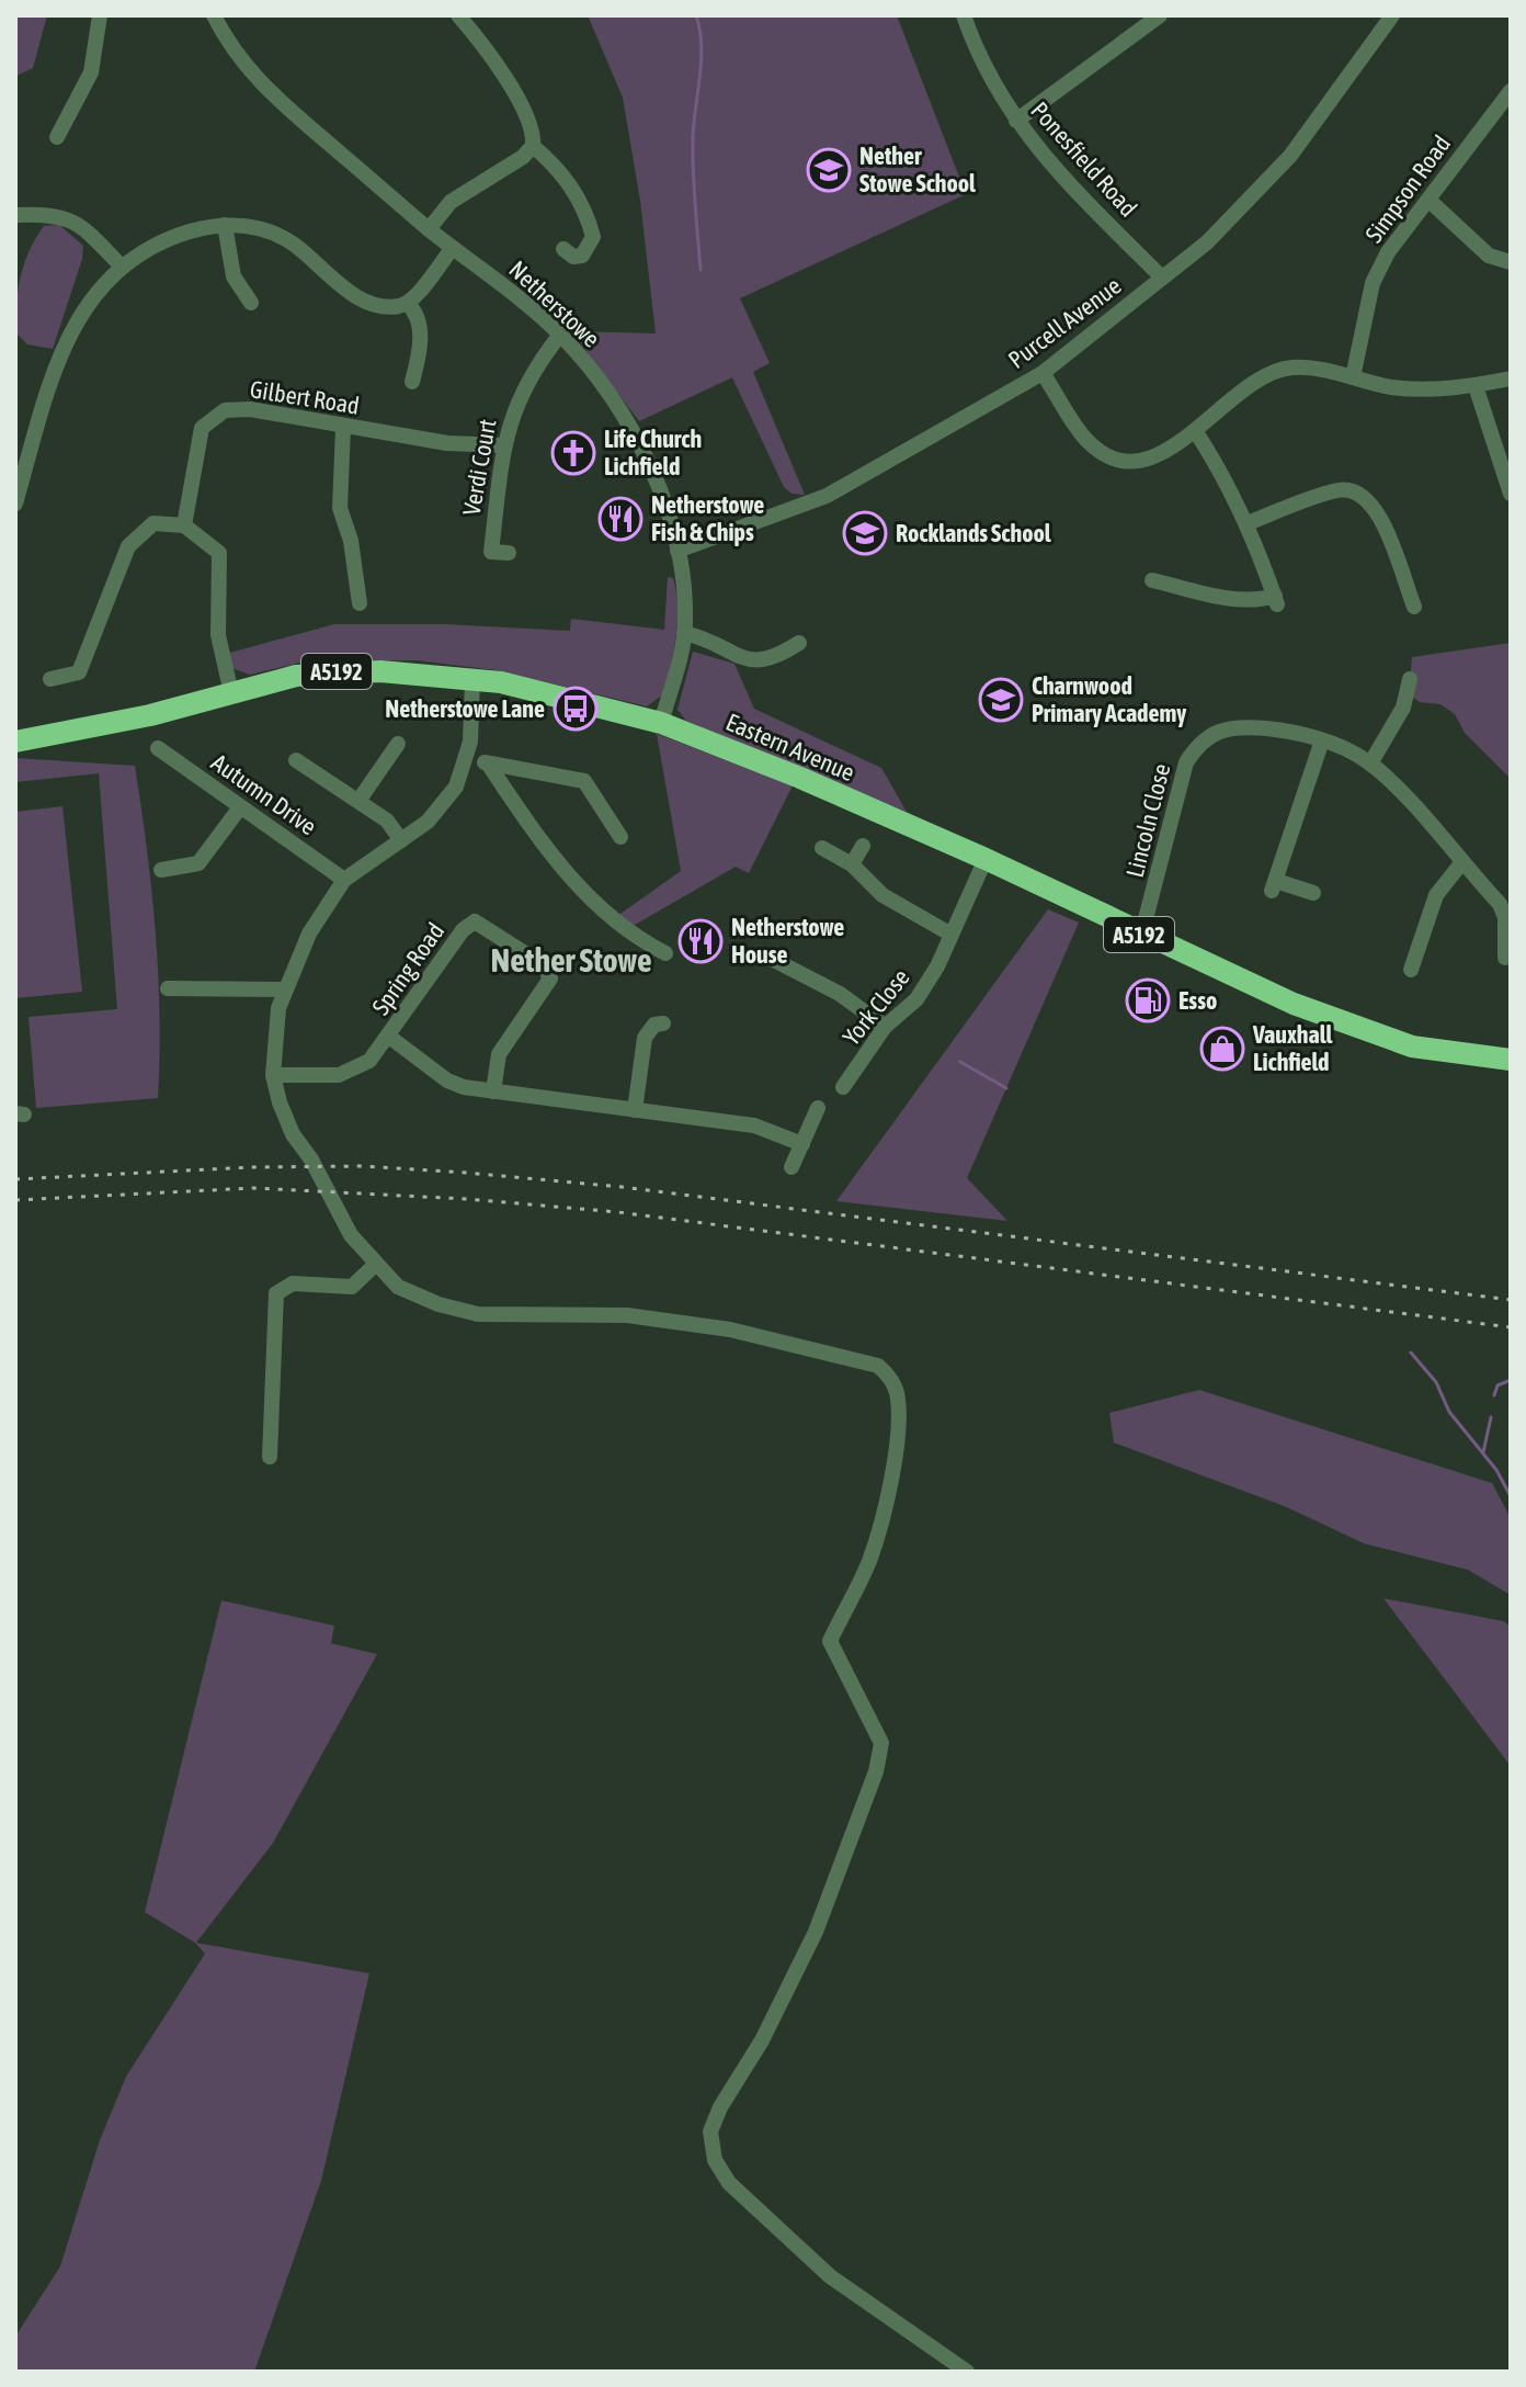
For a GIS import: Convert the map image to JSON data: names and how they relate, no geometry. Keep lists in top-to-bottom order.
{
  "streets": {
    "highway": ["A5192", "Eastern Avenue"],
    "street": [
      "Ponesfield Road",
      "Simpson Road",
      "Netherstowe",
      "Purcell Avenue",
      "Gilbert Road",
      "Verdi Court",
      "Autumn Drive",
      "Lincoln Close",
      "Spring Road",
      "York Close"
    ]
  },
  "crossings": [
    ["Ponesfield Road", "Purcell Avenue"],
    ["Netherstowe", "Purcell Avenue"],
    ["Netherstowe", "Verdi Court"],
    ["Netherstowe", "Eastern Avenue"],
    ["Gilbert Road", "Verdi Court"],
    ["Eastern Avenue", "Lincoln Close"],
    ["Eastern Avenue", "York Close"]
  ],
  "districts": ["Nether Stowe"],
  "places": {
    "school or university": ["Nether Stowe School", "Rocklands School", "Charnwood Primary Academy"],
    "church": ["Life Church Lichfield"],
    "restaurant": ["Netherstowe Fish & Chips", "Netherstowe House"],
    "bus stop": ["Netherstowe Lane"],
    "fuel station": ["Esso"],
    "shop": ["Vauxhall Lichfield"]
  }
}
